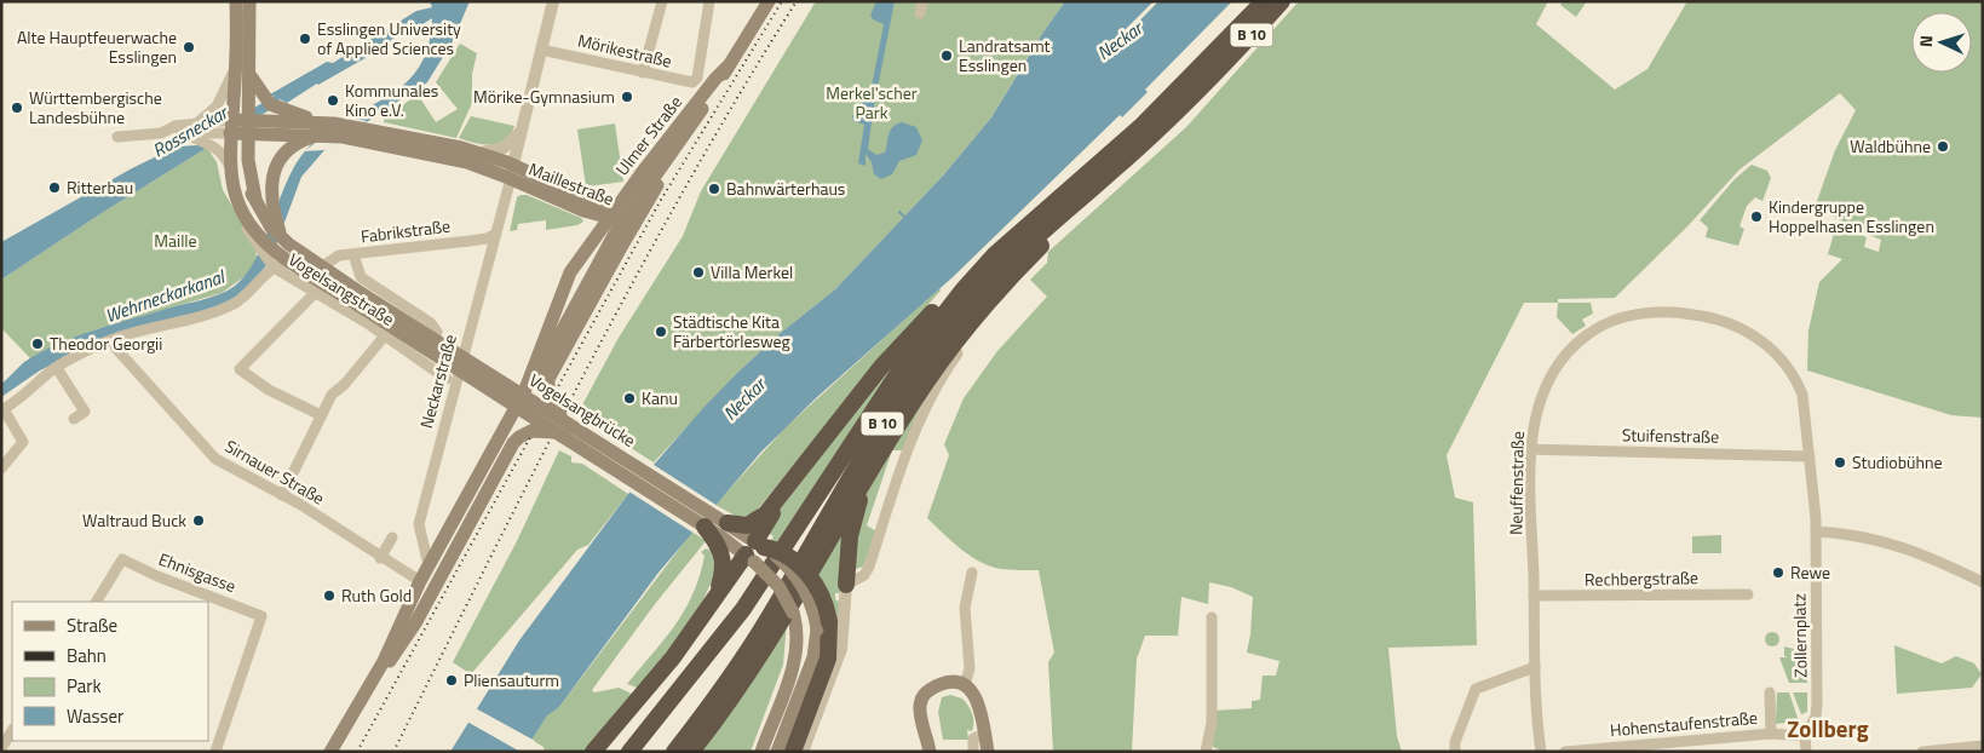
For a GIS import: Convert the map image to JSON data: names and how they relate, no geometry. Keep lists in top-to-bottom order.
{
  "streets": {
    "highway": ["B 10"],
    "main road": ["Ulmer Straße", "Maillestraße", "Vogelsangbrücke"],
    "street": [
      "Mörikestraße",
      "Fabrikstraße",
      "Vogelsangstraße",
      "Neckarstraße",
      "Stuifenstraße",
      "Sirnauer Straße",
      "Neuffenstraße",
      "Ehnisgasse",
      "Rechbergstraße",
      "Zollernplatz",
      "Hohenstaufenstraße"
    ]
  },
  "crossings": [
    ["Mörikestraße", "Neckarstraße"],
    ["Ulmer Straße", "Maillestraße"],
    ["Ulmer Straße", "Neckarstraße"],
    ["Maillestraße", "Neckarstraße"],
    ["Fabrikstraße", "Neckarstraße"],
    ["Fabrikstraße", "Vogelsangbrücke"],
    ["Stuifenstraße", "Neuffenstraße"],
    ["Neuffenstraße", "Rechbergstraße"],
    ["Neuffenstraße", "Zollernplatz"],
    ["Zollernplatz", "Hohenstaufenstraße"]
  ],
  "districts": ["Zollberg"],
  "water": ["Neckar", "Rossneckar", "Wehrneckarkanal"],
  "parks": ["Merkel'scher Park", "Maille"],
  "places": [
    "Esslingen University of Applied Sciences",
    "Alte Hauptfeuerwache Esslingen",
    "Landratsamt Esslingen",
    "Mörike-Gymnasium",
    "Kommunales Kino e.V.",
    "Württembergische Landesbühne",
    "Waldbühne",
    "Ritterbau",
    "Bahnwärterhaus",
    "Kindergruppe Hoppelhasen Esslingen",
    "Villa Merkel",
    "Städtische Kita Färbertörlesweg",
    "Theodor Georgii",
    "Kanu",
    "Studiobühne",
    "Waltraud Buck",
    "Rewe",
    "Ruth Gold",
    "Pliensauturm"
  ],
  "legend": [
    "Straße",
    "Bahn",
    "Park",
    "Wasser"
  ],
  "north": "left"
}
